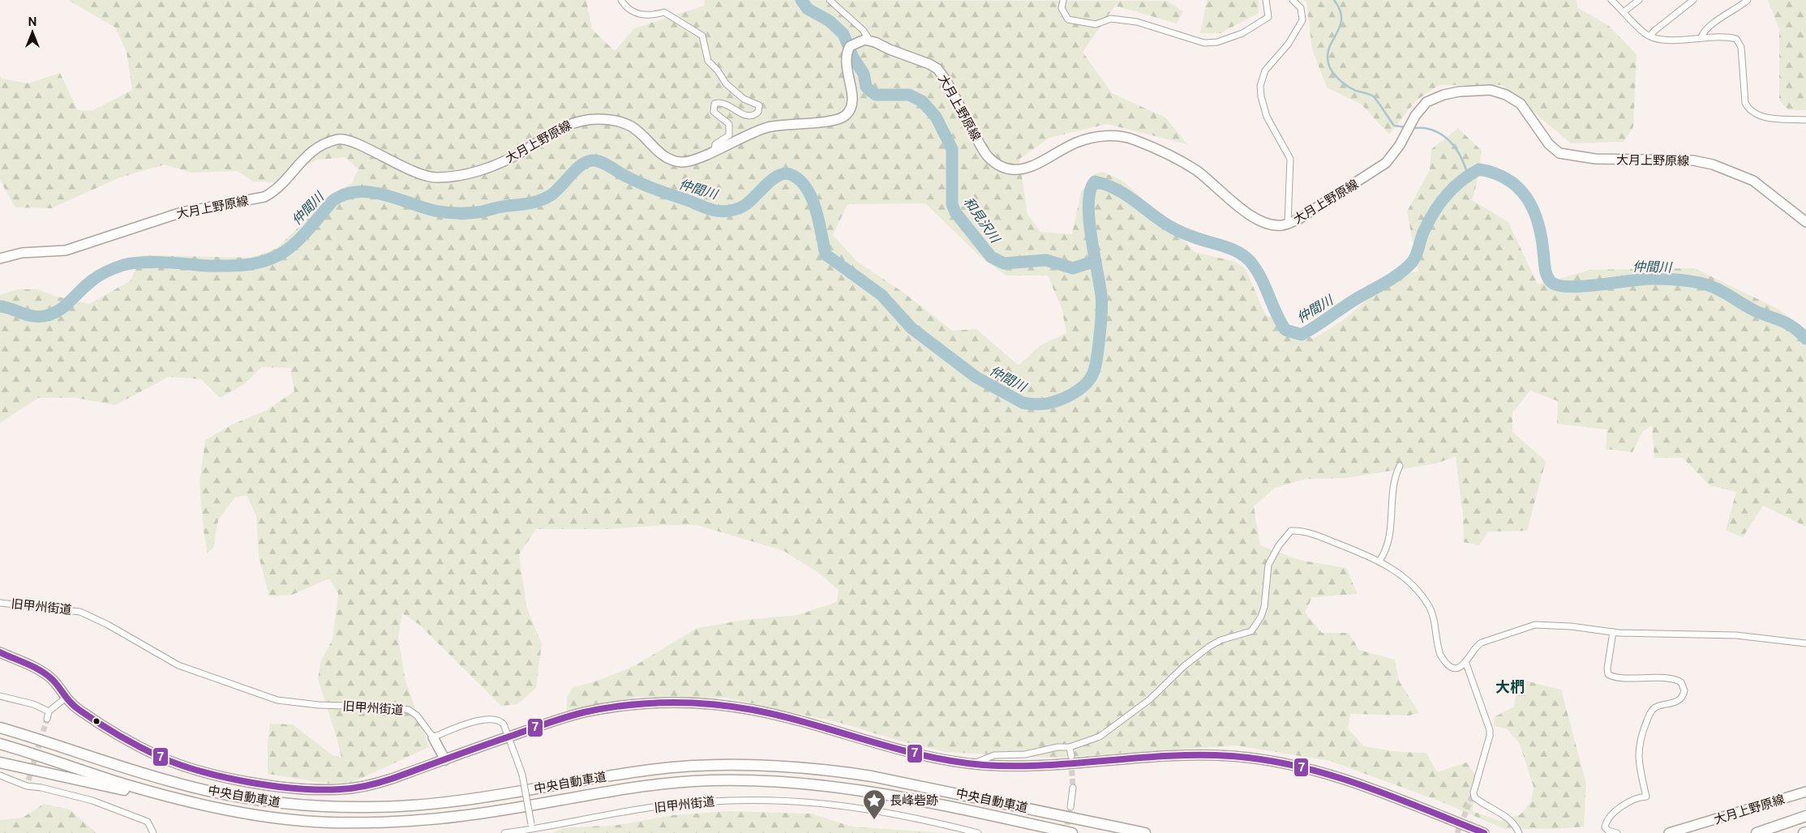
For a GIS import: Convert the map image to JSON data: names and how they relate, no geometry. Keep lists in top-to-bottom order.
{
  "streets": {
    "highway": ["中央自動車道"],
    "main road": ["大月上野原線"],
    "street": ["旧甲州街道"]
  },
  "districts": ["大椚"],
  "water": ["仲間川", "和見沢川"],
  "places": {
    "place": ["長峰砦跡"]
  },
  "lines": ["transit line 7"],
  "north": "top"
}
